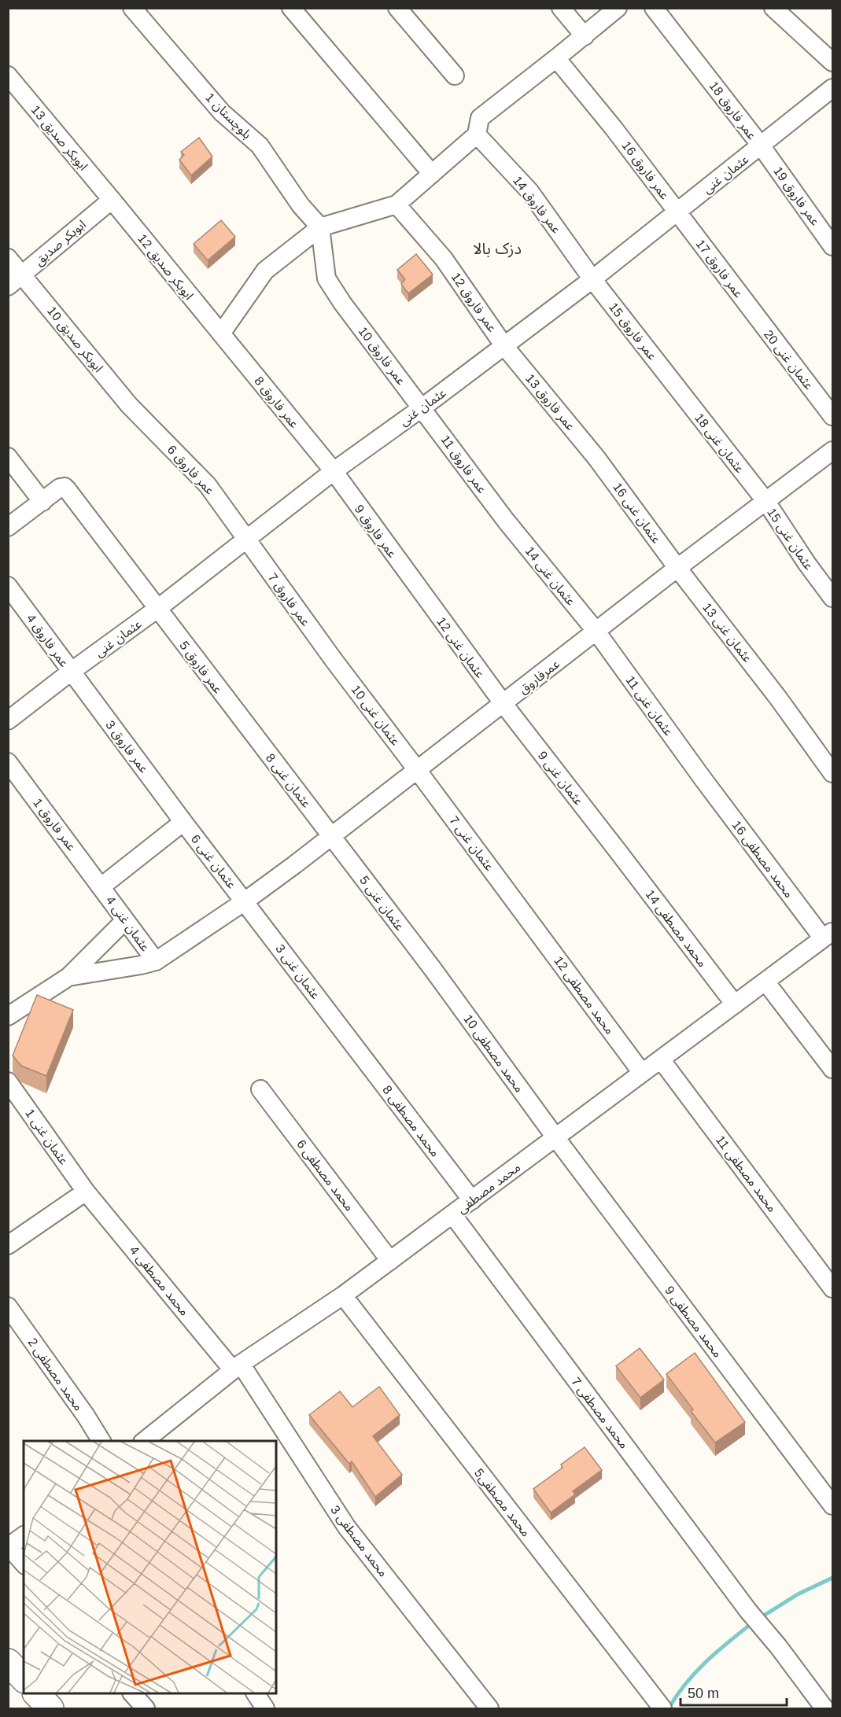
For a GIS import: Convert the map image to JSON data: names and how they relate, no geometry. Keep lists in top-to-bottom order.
{
  "streets": {
    "street": [
      "عمر فاروق 18",
      "بلوچستان 1",
      "ابوبکر صدیق 13",
      "عمر فاروق 16",
      "عثمان غنی",
      "عمر فاروق 19",
      "عمر فاروق 14",
      "ابوبکر صدیق",
      "ابوبکر صدیق 12",
      "عمر فاروق 17",
      "عمر فاروق 12",
      "عمر فاروق 15",
      "ابوبکر صدیق 10",
      "عمر فاروق 10",
      "عثمان غنی 20",
      "عمر فاروق 8",
      "عمر فاروق 13",
      "عثمان غنی 18",
      "عمر فاروق 11",
      "عمر فاروق 6",
      "عثمان غنی 16",
      "عمر فاروق 9",
      "عثمان غنی 15",
      "عثمان غنی 14",
      "عمر فاروق 7",
      "عثمان غنی 13",
      "عمر فاروق 4",
      "عثمان غنی 12",
      "عمر فاروق 5",
      "عمرفاروق",
      "عثمان غنی 11",
      "عثمان غنی 10",
      "عمر فاروق 3",
      "عثمان غنی 9",
      "عثمان غنی 8",
      "عمر فاروق 1",
      "عثمان غنی 7",
      "محمد مصطفی 16",
      "عثمان غنی 6",
      "عثمان غنی 5",
      "عثمان غنی 4",
      "محمد مصطفی 14",
      "عثمان غنی 3",
      "محمد مصطفی 12",
      "محمد مصطفی 10",
      "محمد مصطفی 8",
      "عثمان غنی 1",
      "محمد مصطفی 11",
      "محمد مصطفی 6",
      "محمد مصطفی",
      "محمد مصطفی 4",
      "محمد مصطفی 9",
      "محمد مصطفی 2",
      "محمد مصطفی 7",
      "محمد مصطفی5",
      "محمد مصطفی 3"
    ]
  },
  "crossings": [
    ["عمر فاروق 18", "عثمان غنی"],
    ["عمر فاروق 18", "عمر فاروق 19"],
    ["بلوچستان 1", "عمر فاروق 10"],
    ["ابوبکر صدیق 13", "ابوبکر صدیق"],
    ["ابوبکر صدیق 13", "ابوبکر صدیق 12"],
    ["عمر فاروق 16", "عثمان غنی"],
    ["عمر فاروق 16", "عمر فاروق 17"],
    ["عثمان غنی", "عمر فاروق 19"],
    ["عثمان غنی", "عمر فاروق 14"],
    ["عثمان غنی", "عمر فاروق 17"],
    ["عثمان غنی", "عمر فاروق 12"],
    ["عثمان غنی", "عمر فاروق 15"],
    ["عثمان غنی", "عمر فاروق 10"],
    ["عثمان غنی", "عمر فاروق 8"],
    ["عثمان غنی", "عمر فاروق 13"],
    ["عثمان غنی", "عمر فاروق 11"],
    ["عثمان غنی", "عمر فاروق 6"],
    ["عثمان غنی", "عمر فاروق 9"],
    ["عثمان غنی", "عمر فاروق 7"],
    ["عثمان غنی", "عمر فاروق 4"],
    ["عثمان غنی", "عمر فاروق 5"],
    ["عثمان غنی", "عمر فاروق 3"],
    ["عمر فاروق 14", "عمر فاروق 15"],
    ["ابوبکر صدیق", "ابوبکر صدیق 12"],
    ["ابوبکر صدیق", "ابوبکر صدیق 10"],
    ["ابوبکر صدیق 12", "عمر فاروق 8"],
    ["عمر فاروق 17", "عثمان غنی 20"],
    ["عمر فاروق 12", "عمر فاروق 13"],
    ["عمر فاروق 15", "عثمان غنی 18"],
    ["ابوبکر صدیق 10", "عمر فاروق 6"],
    ["عمر فاروق 10", "عمر فاروق 11"],
    ["عمر فاروق 8", "عمر فاروق 9"],
    ["عمر فاروق 13", "عثمان غنی 16"],
    ["عثمان غنی 18", "عثمان غنی 15"],
    ["عثمان غنی 18", "عمرفاروق"],
    ["عمر فاروق 11", "عثمان غنی 14"],
    ["عمر فاروق 6", "عمر فاروق 7"],
    ["عثمان غنی 16", "عثمان غنی 13"],
    ["عثمان غنی 16", "عمرفاروق"],
    ["عمر فاروق 9", "عثمان غنی 12"],
    ["عثمان غنی 15", "عمرفاروق"],
    ["عثمان غنی 14", "عمرفاروق"],
    ["عثمان غنی 14", "عثمان غنی 11"],
    ["عمر فاروق 7", "عثمان غنی 10"],
    ["عثمان غنی 13", "عمرفاروق"],
    ["عمر فاروق 4", "عمر فاروق 3"],
    ["عثمان غنی 12", "عمرفاروق"],
    ["عثمان غنی 12", "عثمان غنی 9"],
    ["عمر فاروق 5", "عثمان غنی 8"],
    ["عمرفاروق", "عثمان غنی 11"],
    ["عمرفاروق", "عثمان غنی 10"],
    ["عمرفاروق", "عثمان غنی 9"],
    ["عمرفاروق", "عثمان غنی 8"],
    ["عمرفاروق", "عثمان غنی 7"],
    ["عمرفاروق", "عثمان غنی 6"],
    ["عمرفاروق", "عثمان غنی 5"],
    ["عمرفاروق", "عثمان غنی 3"],
    ["عثمان غنی 11", "محمد مصطفی 16"],
    ["عثمان غنی 10", "عثمان غنی 7"],
    ["عمر فاروق 3", "عثمان غنی 6"],
    ["عثمان غنی 9", "محمد مصطفی 14"],
    ["عثمان غنی 8", "عثمان غنی 5"],
    ["عمر فاروق 1", "عثمان غنی 4"],
    ["عثمان غنی 7", "محمد مصطفی 12"],
    ["محمد مصطفی 16", "محمد مصطفی"],
    ["عثمان غنی 6", "عثمان غنی 3"],
    ["عثمان غنی 5", "محمد مصطفی 10"],
    ["محمد مصطفی 14", "محمد مصطفی"],
    ["عثمان غنی 3", "محمد مصطفی 8"],
    ["محمد مصطفی 12", "محمد مصطفی"],
    ["محمد مصطفی 10", "محمد مصطفی"],
    ["محمد مصطفی 10", "محمد مصطفی 9"],
    ["محمد مصطفی 8", "محمد مصطفی"],
    ["عثمان غنی 1", "محمد مصطفی 4"],
    ["محمد مصطفی 11", "محمد مصطفی"],
    ["محمد مصطفی 6", "محمد مصطفی"],
    ["محمد مصطفی", "محمد مصطفی 4"],
    ["محمد مصطفی", "محمد مصطفی 9"],
    ["محمد مصطفی", "محمد مصطفی 7"],
    ["محمد مصطفی", "محمد مصطفی5"],
    ["محمد مصطفی", "محمد مصطفی 3"],
    ["محمد مصطفی 4", "محمد مصطفی 3"]
  ],
  "districts": ["دزک بالا"],
  "scale_bar": "50 m"
}
